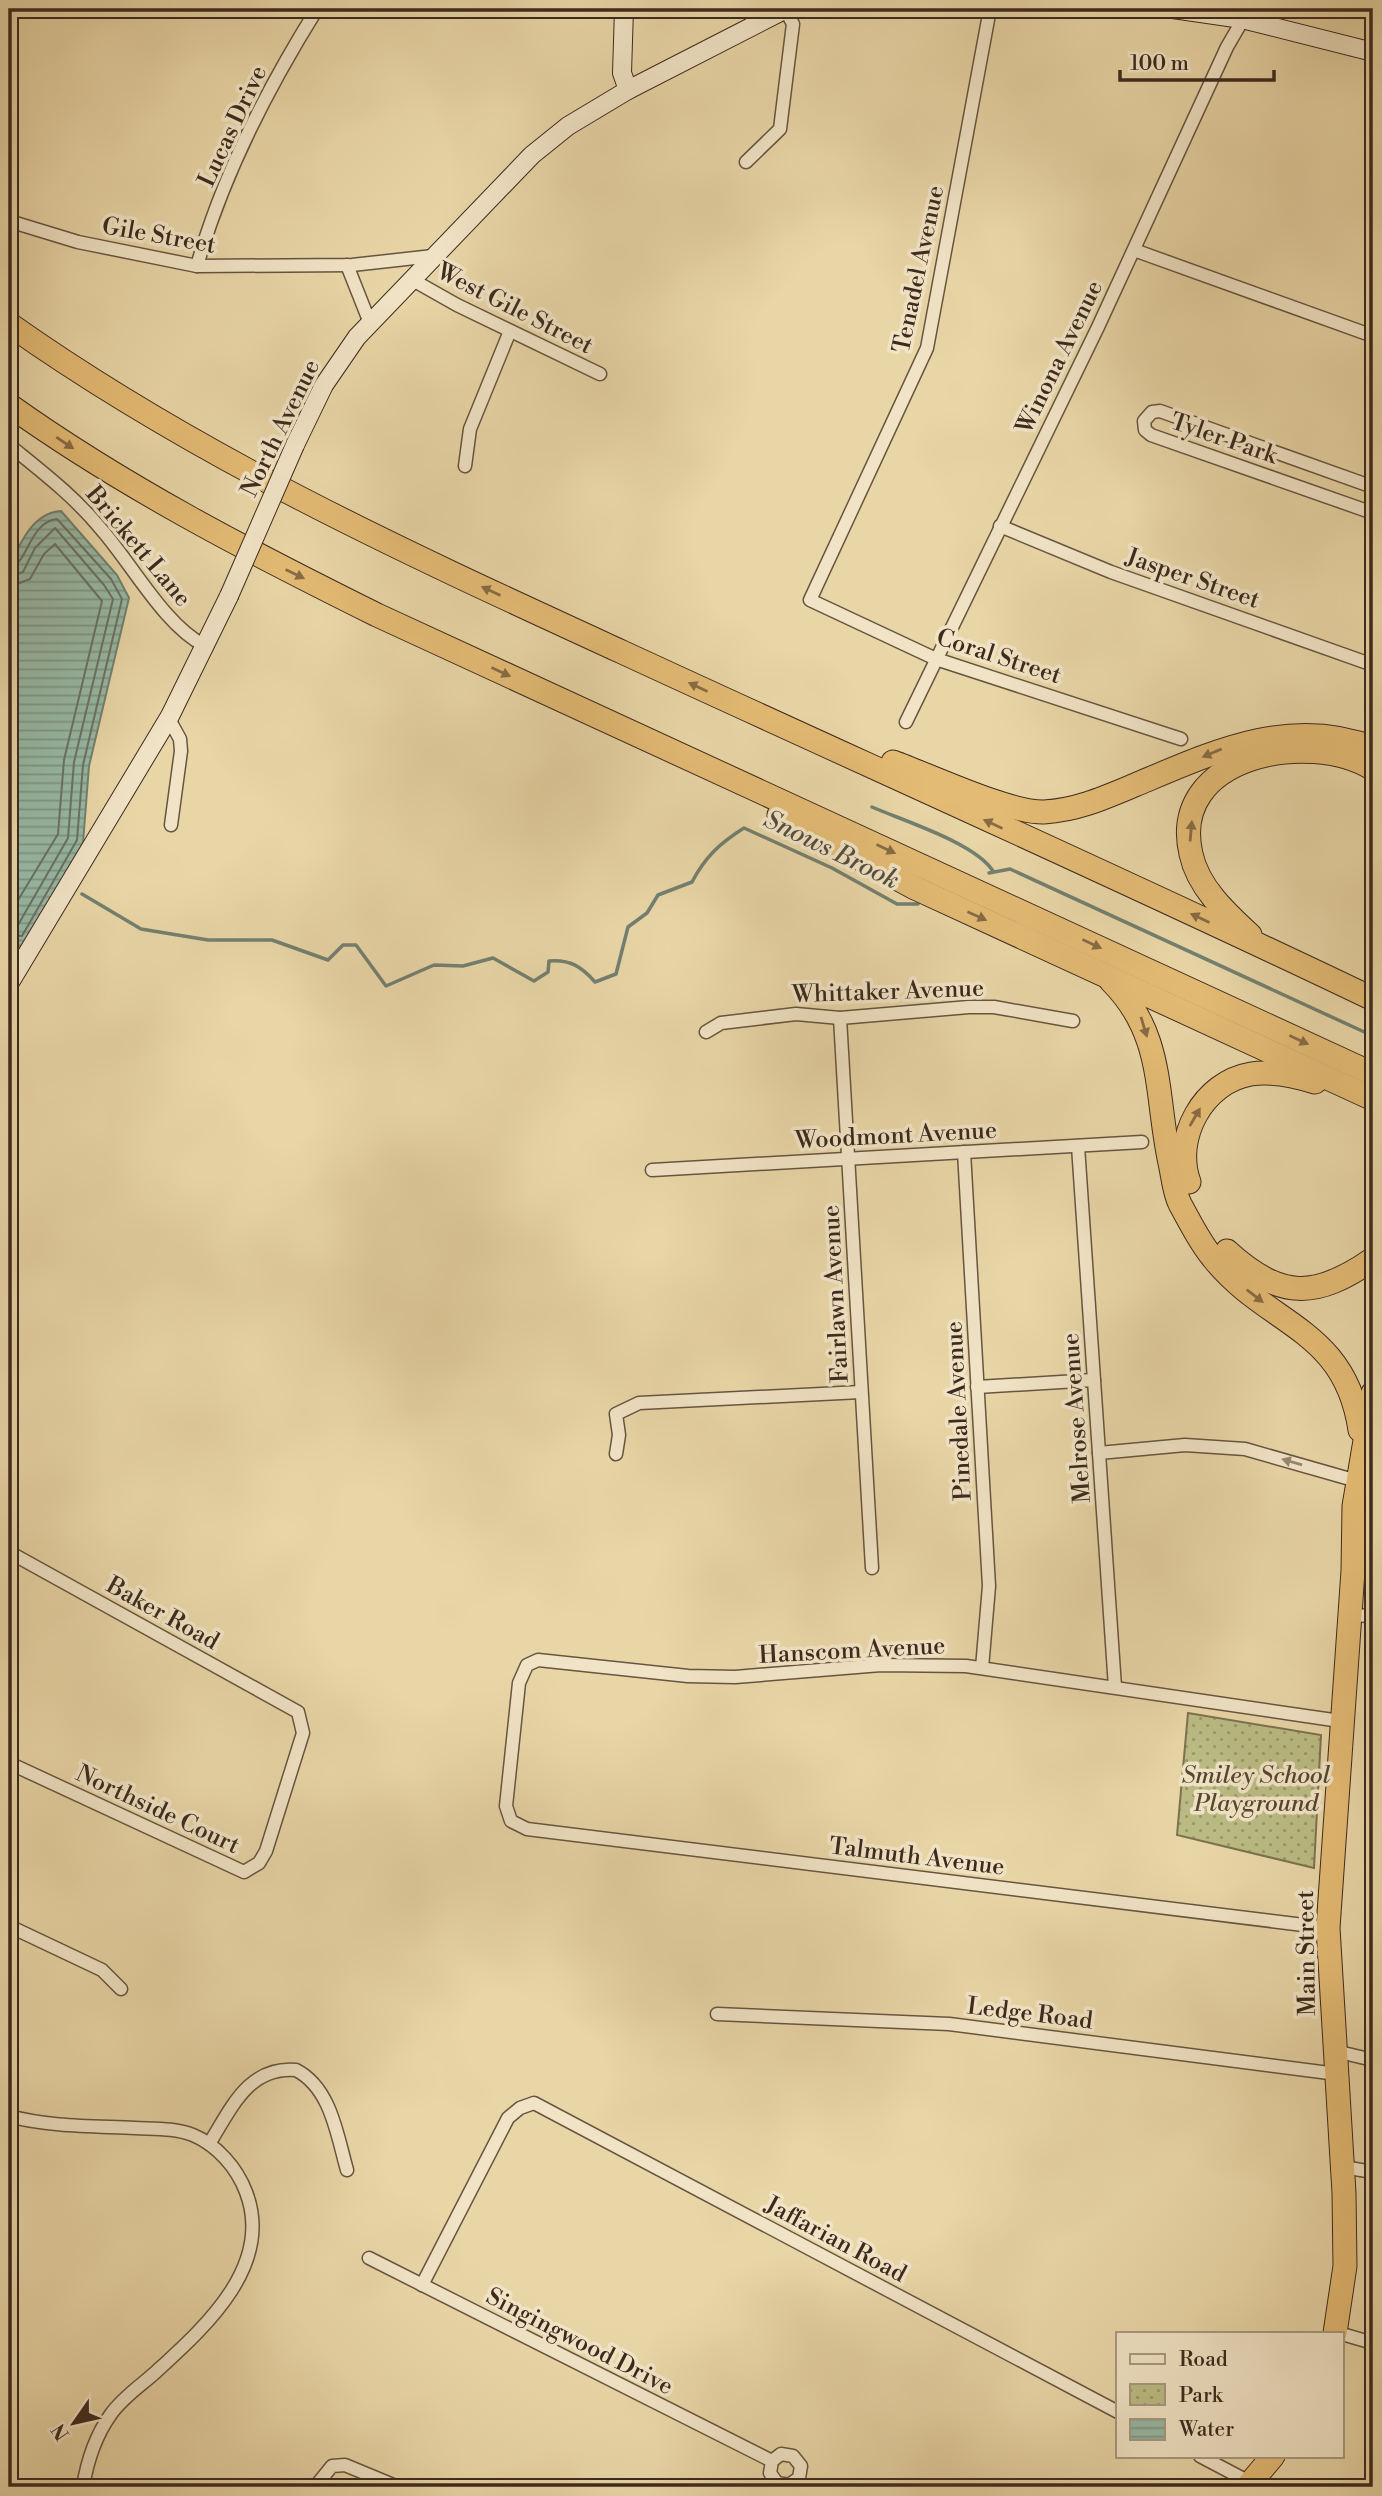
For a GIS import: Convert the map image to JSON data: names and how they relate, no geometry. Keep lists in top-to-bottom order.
{
  "streets": {
    "highway": ["Main Street"],
    "main road": ["North Avenue"],
    "street": [
      "Lucas Drive",
      "Gile Street",
      "Tenadel Avenue",
      "West Gile Street",
      "Winona Avenue",
      "Tyler Park",
      "Brickett Lane",
      "Jasper Street",
      "Coral Street",
      "Whittaker Avenue",
      "Woodmont Avenue",
      "Fairlawn Avenue",
      "Pinedale Avenue",
      "Melrose Avenue",
      "Baker Road",
      "Hanscom Avenue",
      "Northside Court",
      "Talmuth Avenue",
      "Ledge Road",
      "Jaffarian Road",
      "Singingwood Drive"
    ]
  },
  "crossings": [
    ["Lucas Drive", "Gile Street"],
    ["Gile Street", "North Avenue"],
    ["Tenadel Avenue", "Coral Street"],
    ["West Gile Street", "North Avenue"],
    ["Winona Avenue", "Jasper Street"],
    ["Winona Avenue", "Coral Street"],
    ["North Avenue", "Brickett Lane"],
    ["Whittaker Avenue", "Fairlawn Avenue"],
    ["Woodmont Avenue", "Fairlawn Avenue"],
    ["Woodmont Avenue", "Pinedale Avenue"],
    ["Woodmont Avenue", "Melrose Avenue"],
    ["Pinedale Avenue", "Hanscom Avenue"],
    ["Melrose Avenue", "Hanscom Avenue"],
    ["Baker Road", "Northside Court"],
    ["Hanscom Avenue", "Talmuth Avenue"],
    ["Hanscom Avenue", "Main Street"],
    ["Talmuth Avenue", "Main Street"],
    ["Main Street", "Ledge Road"],
    ["Jaffarian Road", "Singingwood Drive"]
  ],
  "water": ["Snows Brook"],
  "parks": ["Smiley School Playground"],
  "legend": ["Road", "Park", "Water"],
  "scale_bar": "100 m",
  "north": "bottom left"
}
